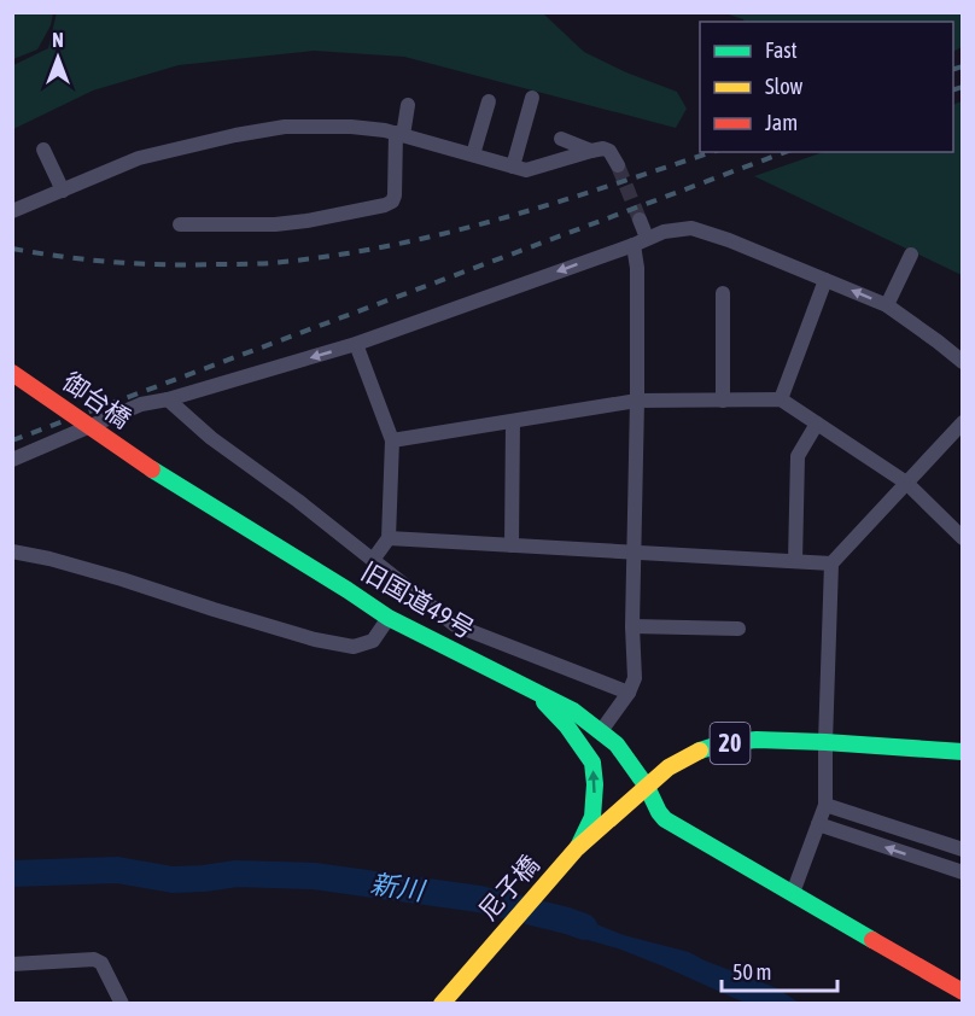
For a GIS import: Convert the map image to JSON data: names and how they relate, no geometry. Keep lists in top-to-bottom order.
{
  "streets": {
    "street": [
      "御台橋",
      "旧国道49号",
      "20",
      "尼子橋"
    ]
  },
  "crossings": [
    ["御台橋", "旧国道49号"],
    ["旧国道49号", "20"],
    ["20", "尼子橋"]
  ],
  "water": ["新川"],
  "legend": ["Fast", "Slow", "Jam"],
  "scale_bar": "50 m",
  "north": "top"
}
